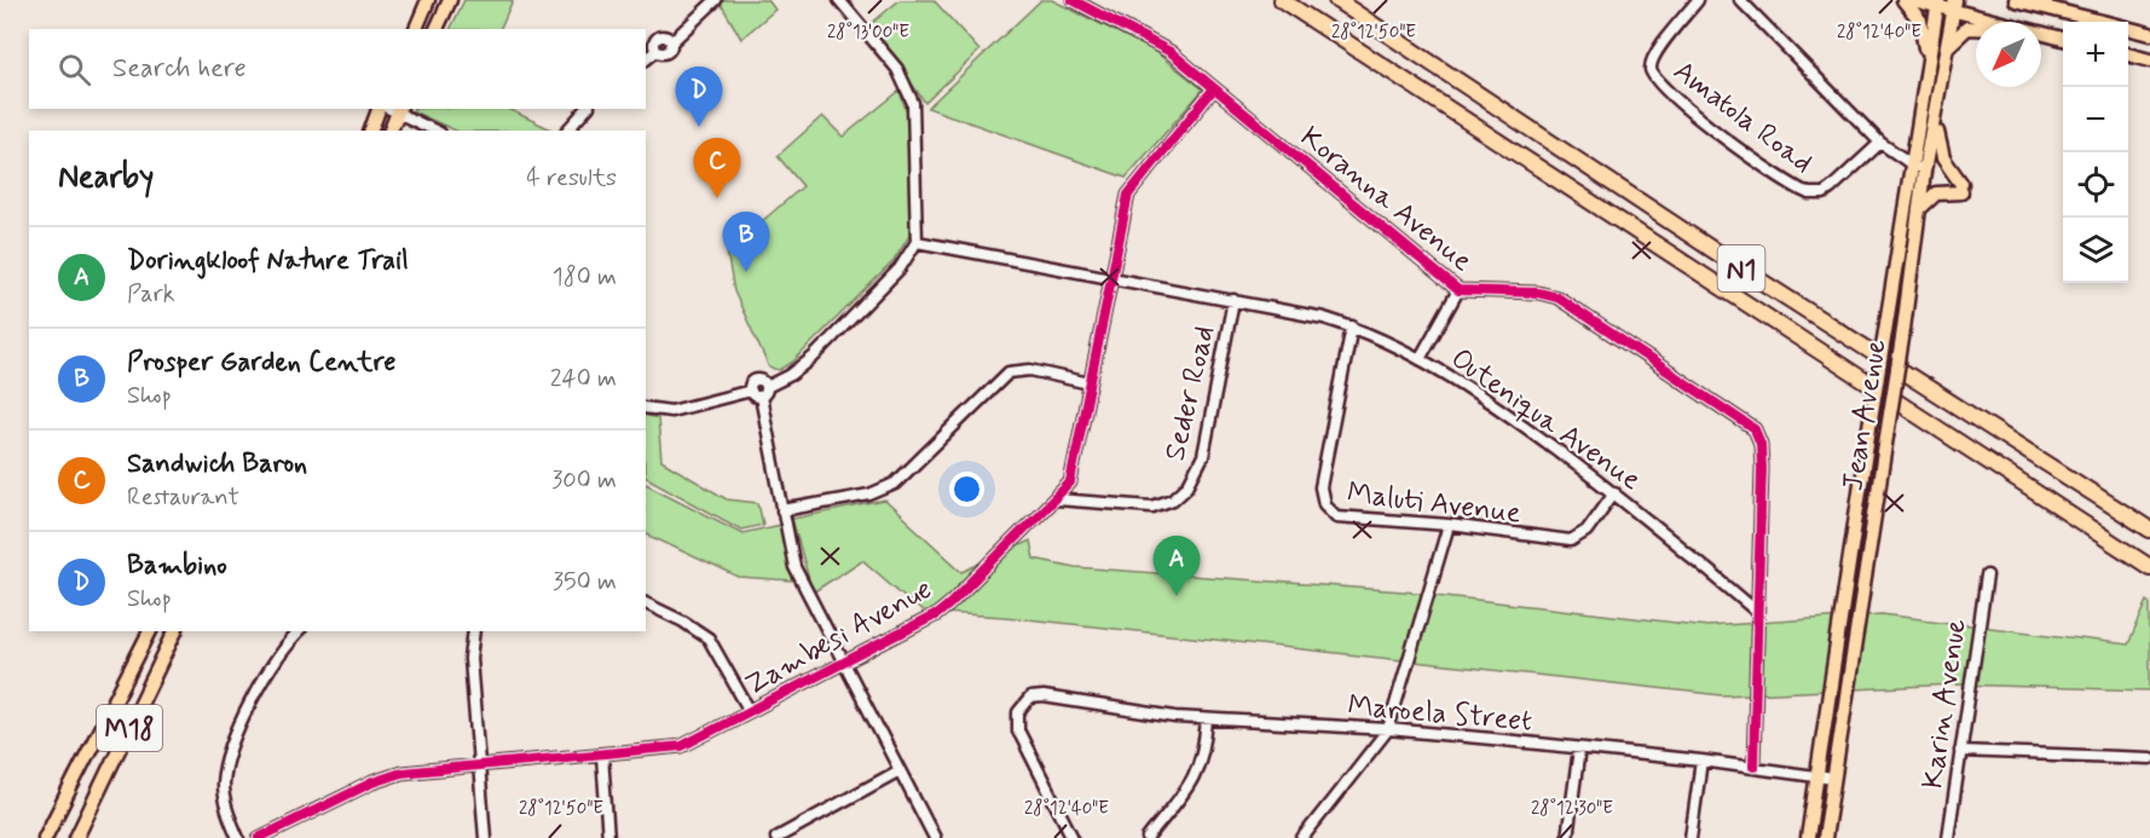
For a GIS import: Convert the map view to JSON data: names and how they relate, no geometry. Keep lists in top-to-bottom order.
{
  "streets": {
    "highway": ["N1"],
    "main road": ["Jean Avenue", "M18"],
    "street": [
      "Amatola Road",
      "Koranna Avenue",
      "Seder Road",
      "Outeniqua Avenue",
      "Maluti Avenue",
      "Zambesi Avenue",
      "Karin Avenue",
      "Maroela Street"
    ]
  },
  "crossings": [
    ["Koranna Avenue", "Outeniqua Avenue"],
    ["Koranna Avenue", "Zambesi Avenue"],
    ["Seder Road", "Outeniqua Avenue"],
    ["Seder Road", "Zambesi Avenue"],
    ["Jean Avenue", "Maroela Street"],
    ["Outeniqua Avenue", "Maluti Avenue"],
    ["Outeniqua Avenue", "Zambesi Avenue"]
  ],
  "north": "bottom left",
  "page": {
    "map_buttons": ["+", "−"],
    "search": "Search here",
    "pins": [
      "D",
      "C",
      "B",
      "A"
    ],
    "heading": ["Nearby", "4 results"],
    "list": [
      {
        "mark": "A",
        "name": "Doringkloof Nature Trail",
        "note": "Park",
        "value": "180 m"
      },
      {
        "mark": "B",
        "name": "Prosper Garden Centre",
        "note": "Shop",
        "value": "240 m"
      },
      {
        "mark": "C",
        "name": "Sandwich Baron",
        "note": "Restaurant",
        "value": "300 m"
      },
      {
        "mark": "D",
        "name": "Bambino",
        "note": "Shop",
        "value": "350 m"
      }
    ]
  },
  "coordinates": [
    "28°13'00\"E",
    "28°12'50\"E",
    "28°12'40\"E",
    "28°12'30\"E"
  ]
}
